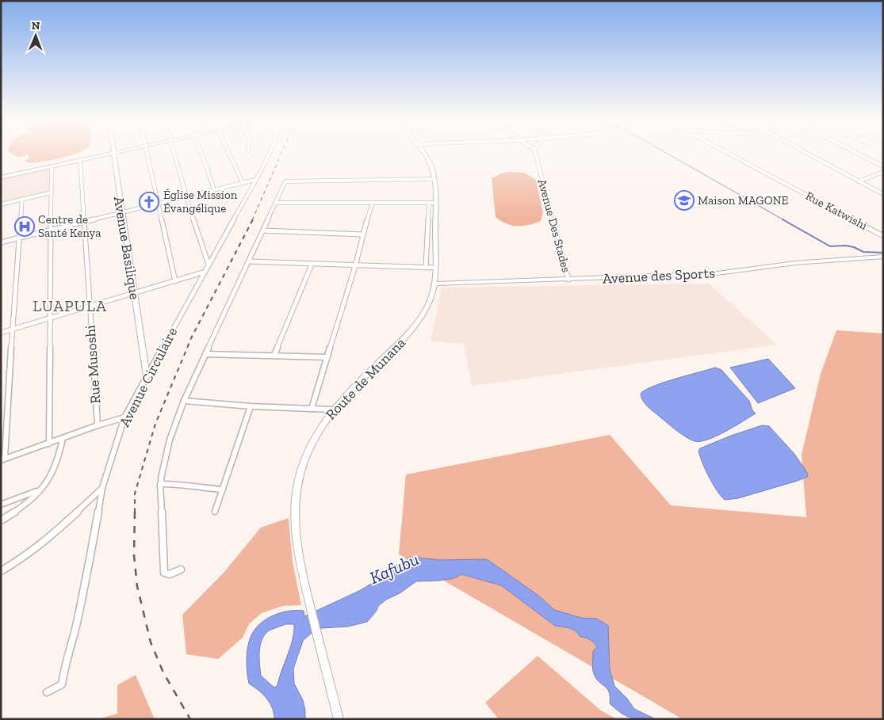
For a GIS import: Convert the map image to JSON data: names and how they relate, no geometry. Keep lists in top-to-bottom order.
{
  "streets": {
    "street": [
      "Rue Katwishi",
      "Avenue Des Stades",
      "Avenue Basilique",
      "Avenue des Sports",
      "Rue Musoshi",
      "Avenue Circulaire",
      "Route de Munana"
    ]
  },
  "crossings": [
    ["Avenue Des Stades", "Avenue des Sports"],
    ["Avenue Basilique", "Avenue Circulaire"],
    ["Avenue des Sports", "Route de Munana"]
  ],
  "districts": ["LUAPULA"],
  "water": ["Kafubu"],
  "places": {
    "school or university": ["Maison MAGONE"],
    "church": ["Église Mission Évangélique"],
    "hospital": ["Centre de Santé Kenya"]
  },
  "north": "top"
}
